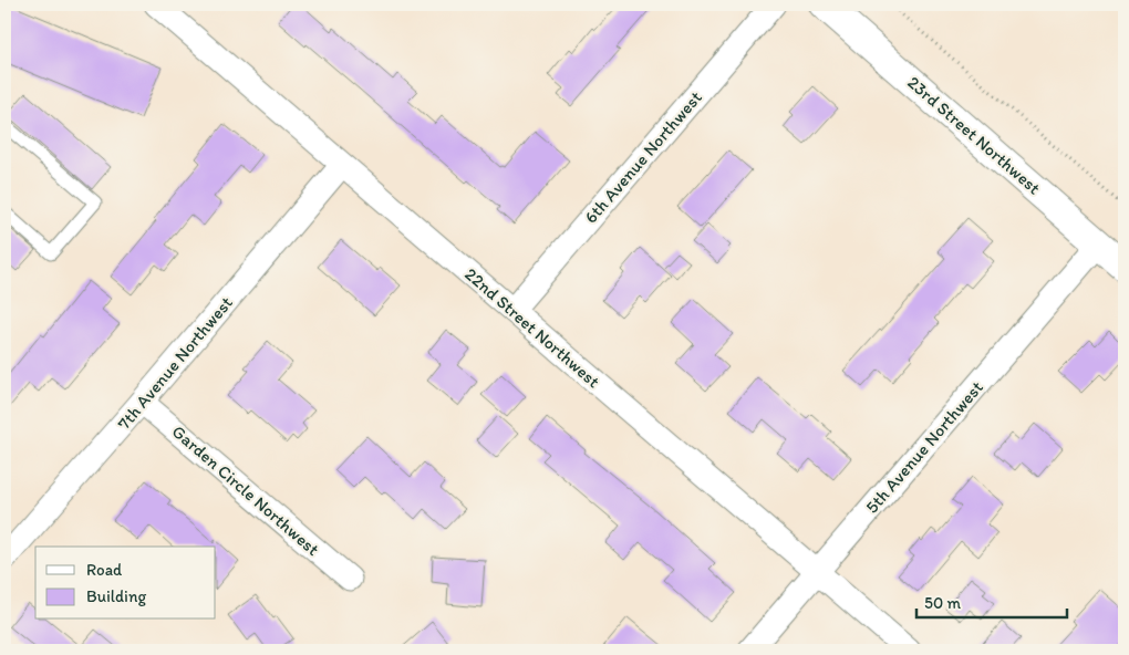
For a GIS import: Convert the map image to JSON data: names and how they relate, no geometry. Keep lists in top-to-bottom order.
{
  "streets": {
    "street": [
      "23rd Street Northwest",
      "6th Avenue Northwest",
      "22nd Street Northwest",
      "7th Avenue Northwest",
      "5th Avenue Northwest",
      "Garden Circle Northwest"
    ]
  },
  "crossings": [
    ["23rd Street Northwest", "5th Avenue Northwest"],
    ["6th Avenue Northwest", "22nd Street Northwest"],
    ["22nd Street Northwest", "7th Avenue Northwest"],
    ["22nd Street Northwest", "5th Avenue Northwest"],
    ["7th Avenue Northwest", "Garden Circle Northwest"]
  ],
  "legend": ["Road", "Building"],
  "scale_bar": "50 m"
}
